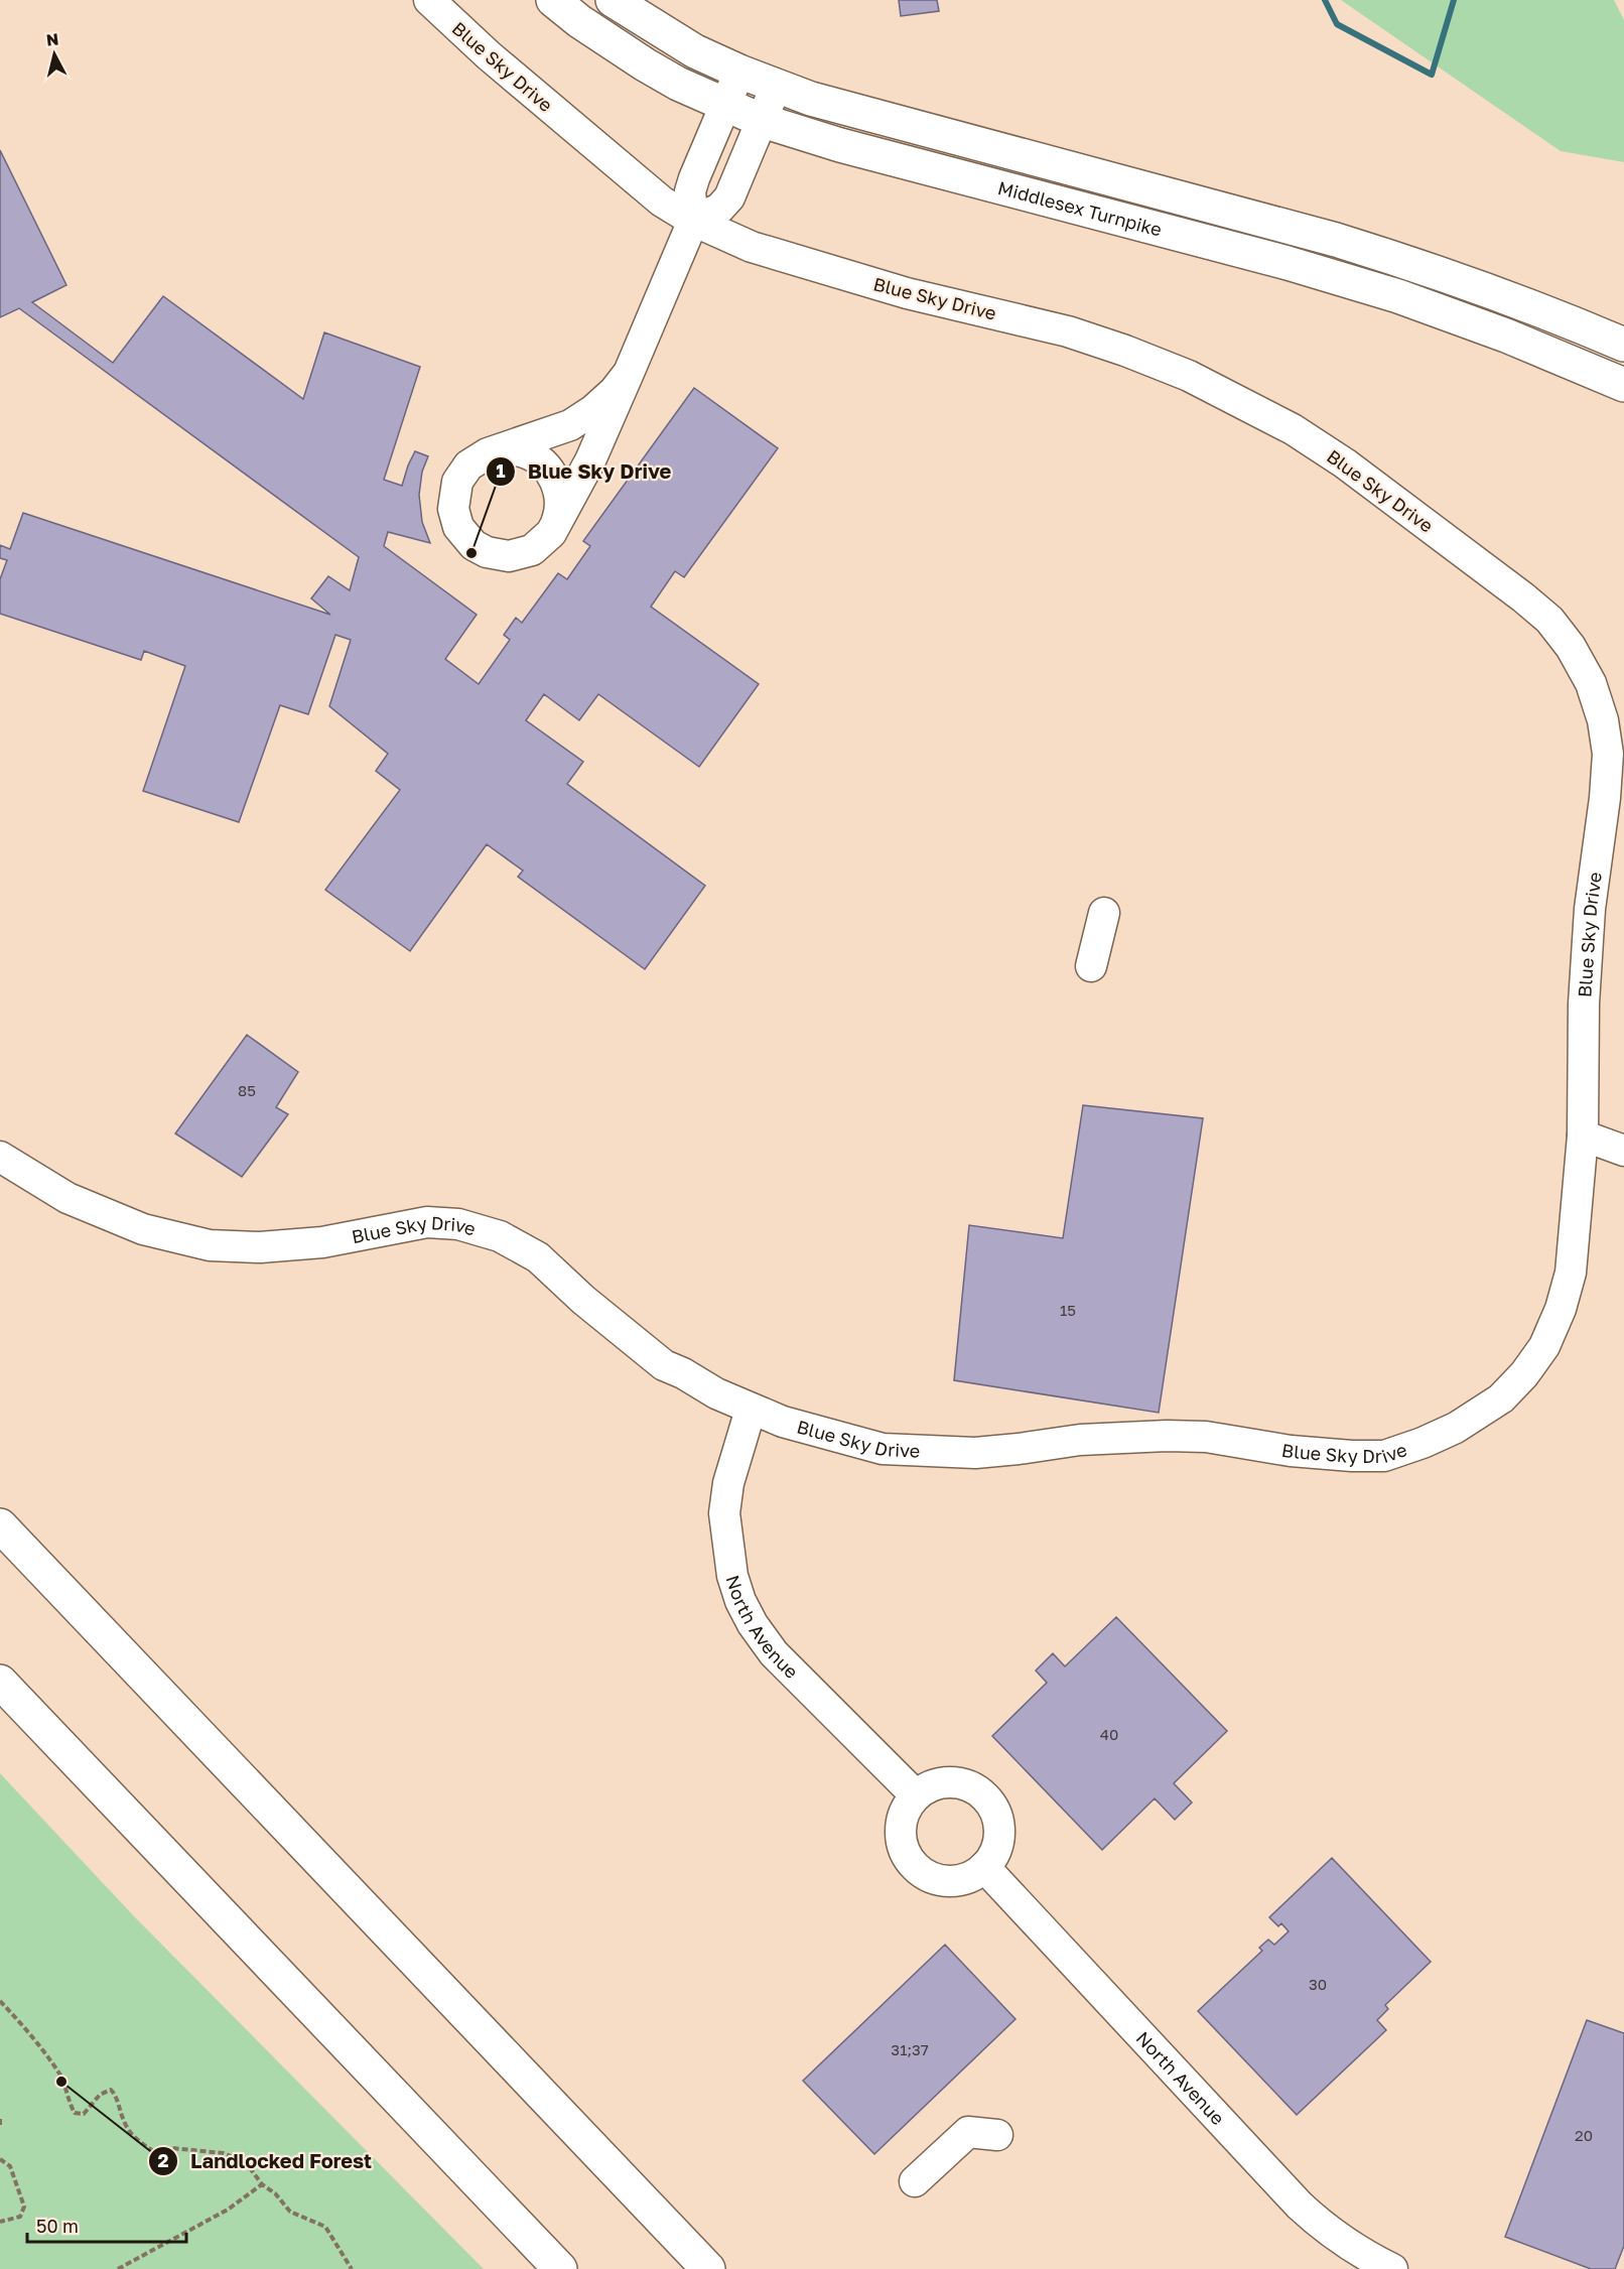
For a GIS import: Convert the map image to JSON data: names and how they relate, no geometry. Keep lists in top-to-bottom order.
{
  "streets": {
    "main road": ["Middlesex Turnpike"],
    "street": ["Blue Sky Drive", "North Avenue"]
  },
  "crossings": [
    ["Blue Sky Drive", "North Avenue"]
  ],
  "places": ["Blue Sky Drive", "Landlocked Forest"],
  "house_numbers": [
    "85",
    "15",
    "40",
    "30",
    "31;37",
    "20"
  ],
  "scale_bar": "50 m",
  "north": "top"
}
